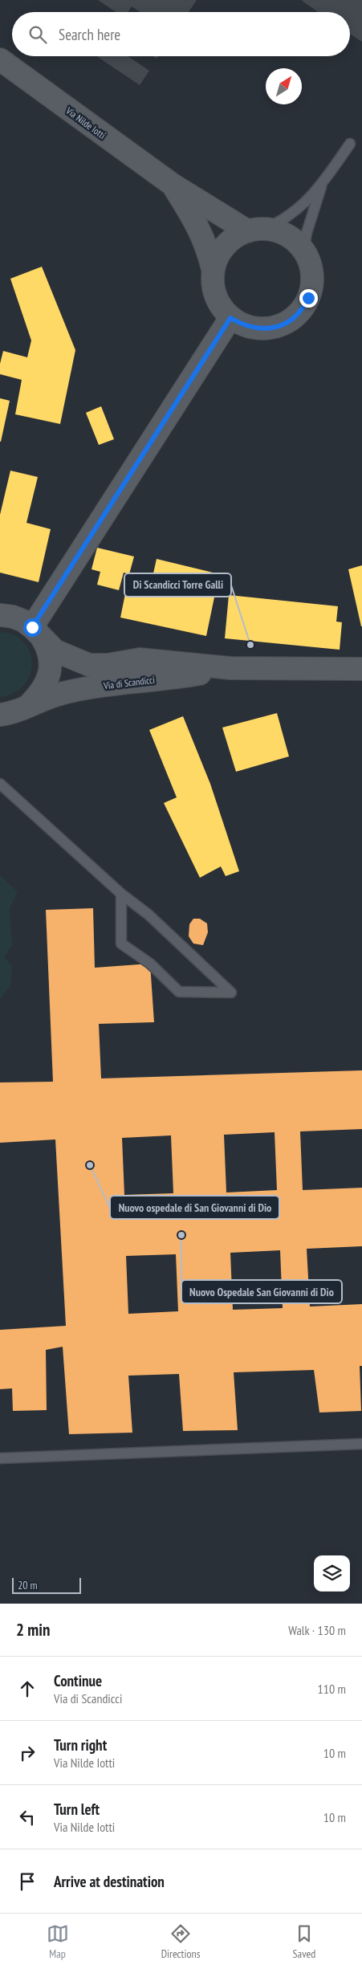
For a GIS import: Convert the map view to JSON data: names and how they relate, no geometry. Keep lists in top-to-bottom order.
{
  "streets": {
    "main road": ["Via Nilde Iotti", "Via di Scandicci"]
  },
  "places": ["Di Scandicci Torre Galli", "Nuovo ospedale di San Giovanni di Dio", "Nuovo Ospedale San Giovanni di Dio"],
  "scale_bar": "20 m",
  "north": "top right",
  "page": {
    "search": "Search here",
    "scale": "20 m",
    "heading": ["2 min", "Walk · 130 m"],
    "list": [
      ["Continue", "Via di Scandicci", "110 m"],
      ["Turn right", "Via Nilde Iotti", "10 m"],
      ["Turn left", "Via Nilde Iotti", "10 m"],
      "Arrive at destination"
    ],
    "nav": ["Map", "Directions", "Saved"]
  }
}
